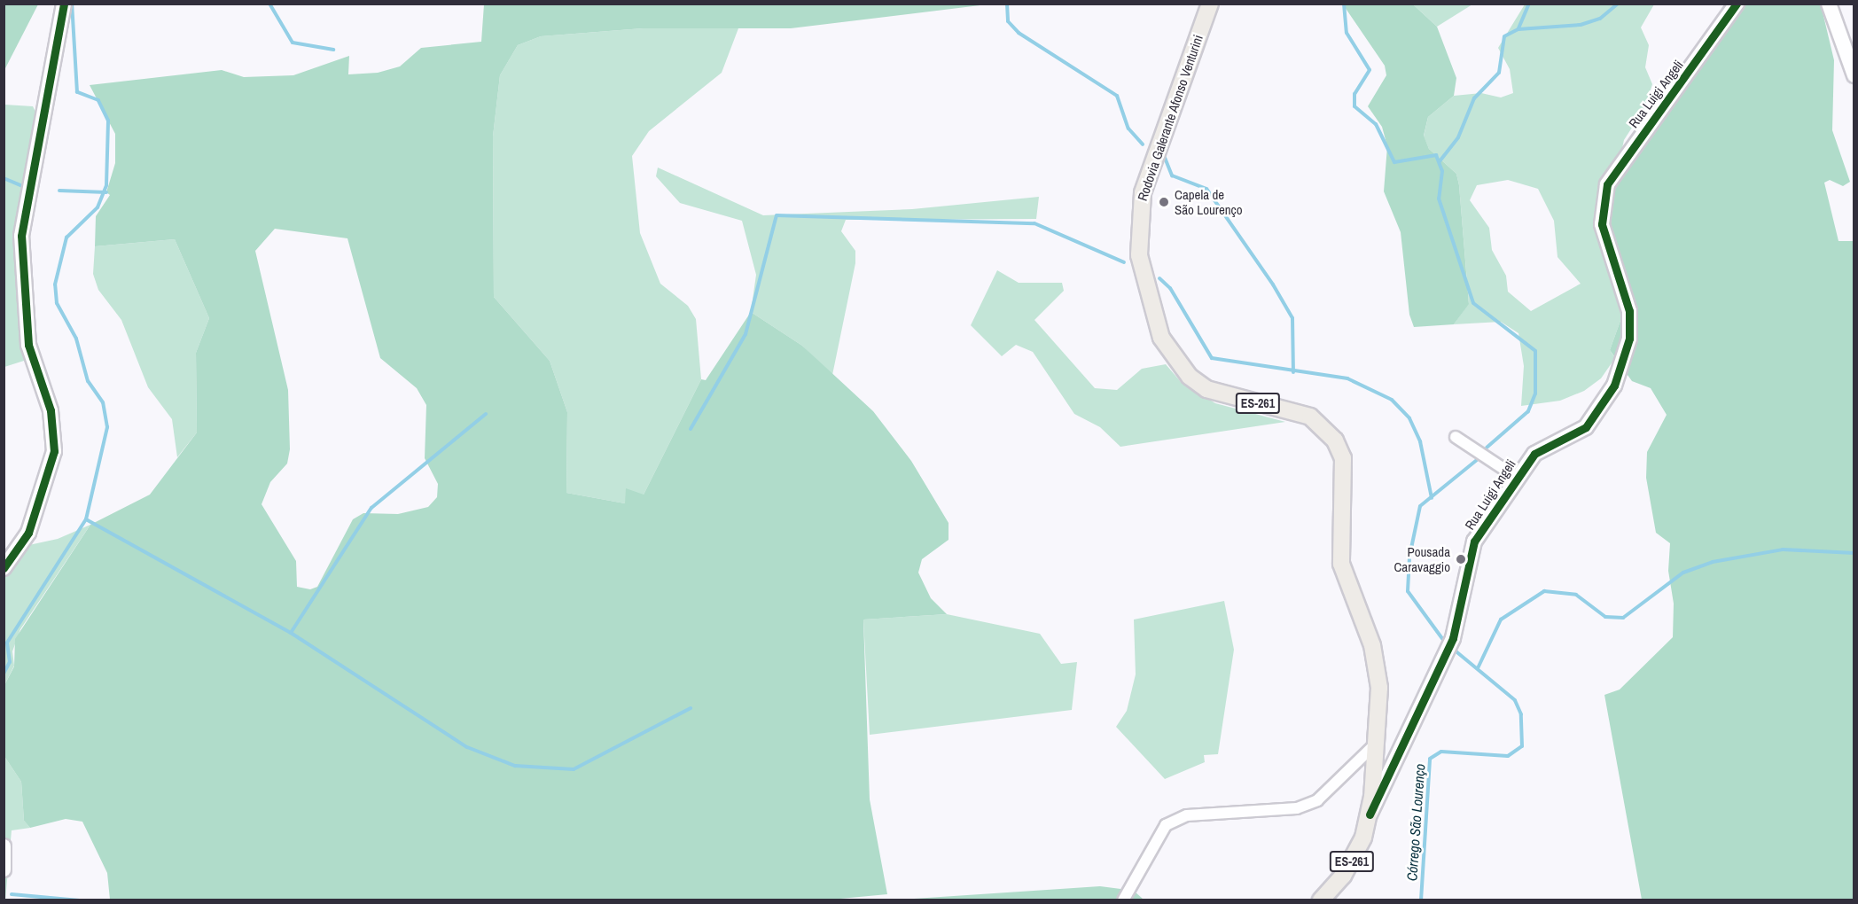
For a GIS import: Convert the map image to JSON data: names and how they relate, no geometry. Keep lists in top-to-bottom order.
{
  "streets": {
    "main road": ["Rodovia Galerante Afonso Venturini", "ES-261"],
    "street": ["Rua Luigi Angeli"]
  },
  "crossings": [
    ["Rua Luigi Angeli", "Rodovia Galerante Afonso Venturini"],
    ["Rua Luigi Angeli", "ES-261"],
    ["Rodovia Galerante Afonso Venturini", "ES-261"]
  ],
  "water": ["Córrego São Lourenço"],
  "places": ["Capela de São Lourenço", "Pousada Caravaggio"]
}
